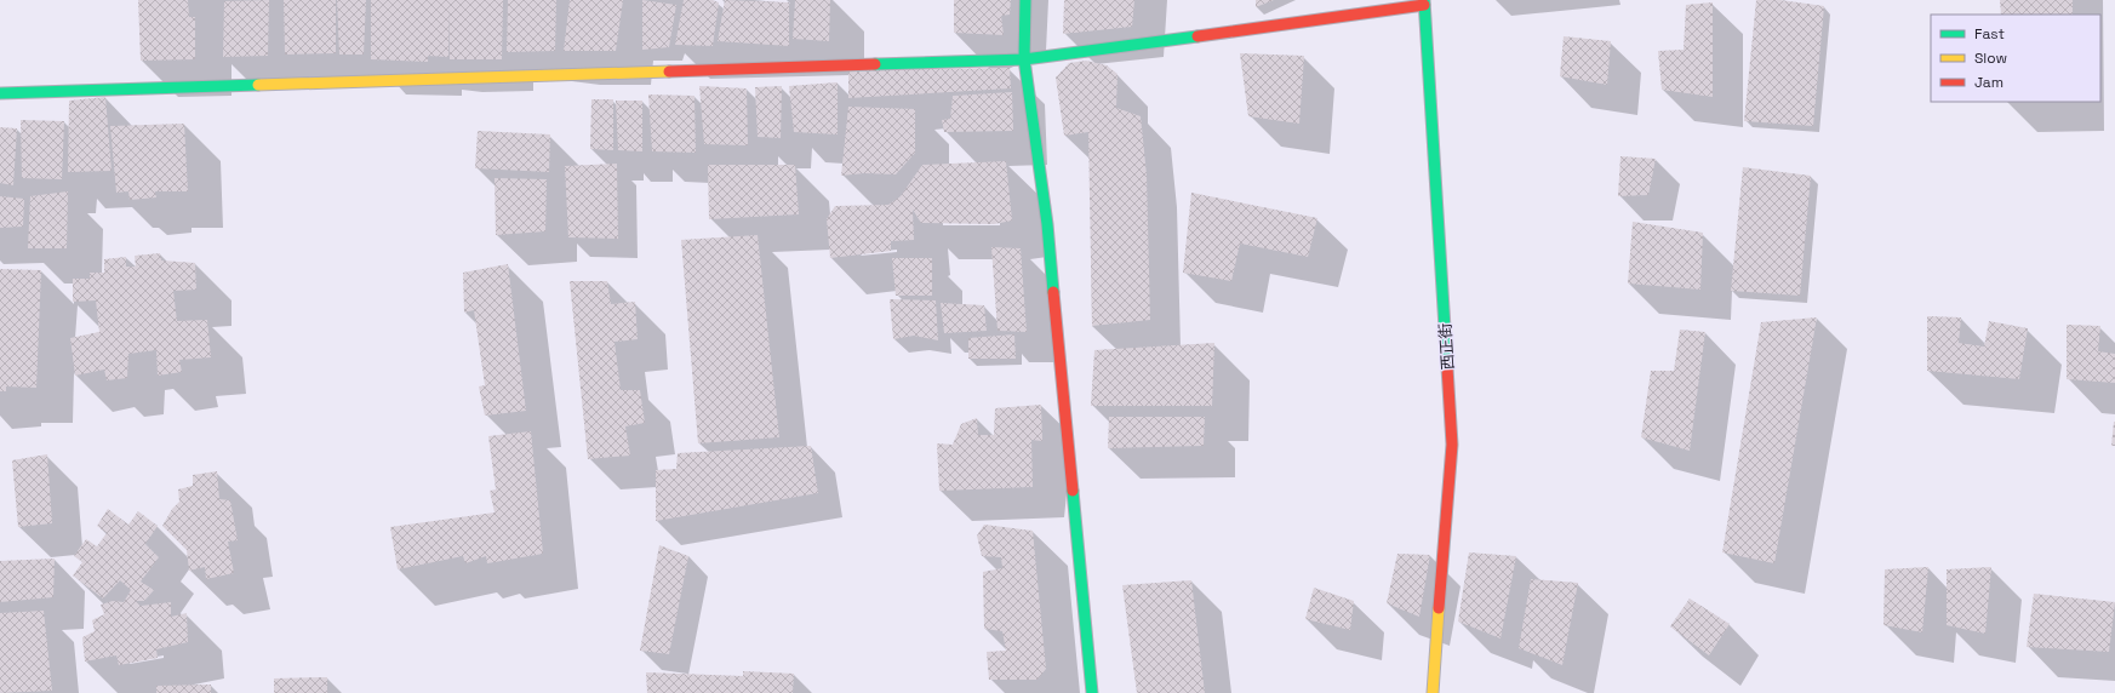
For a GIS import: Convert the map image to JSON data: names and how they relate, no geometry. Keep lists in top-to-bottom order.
{
  "streets": {
    "street": ["西正街"]
  },
  "legend": ["Fast", "Slow", "Jam"]
}
